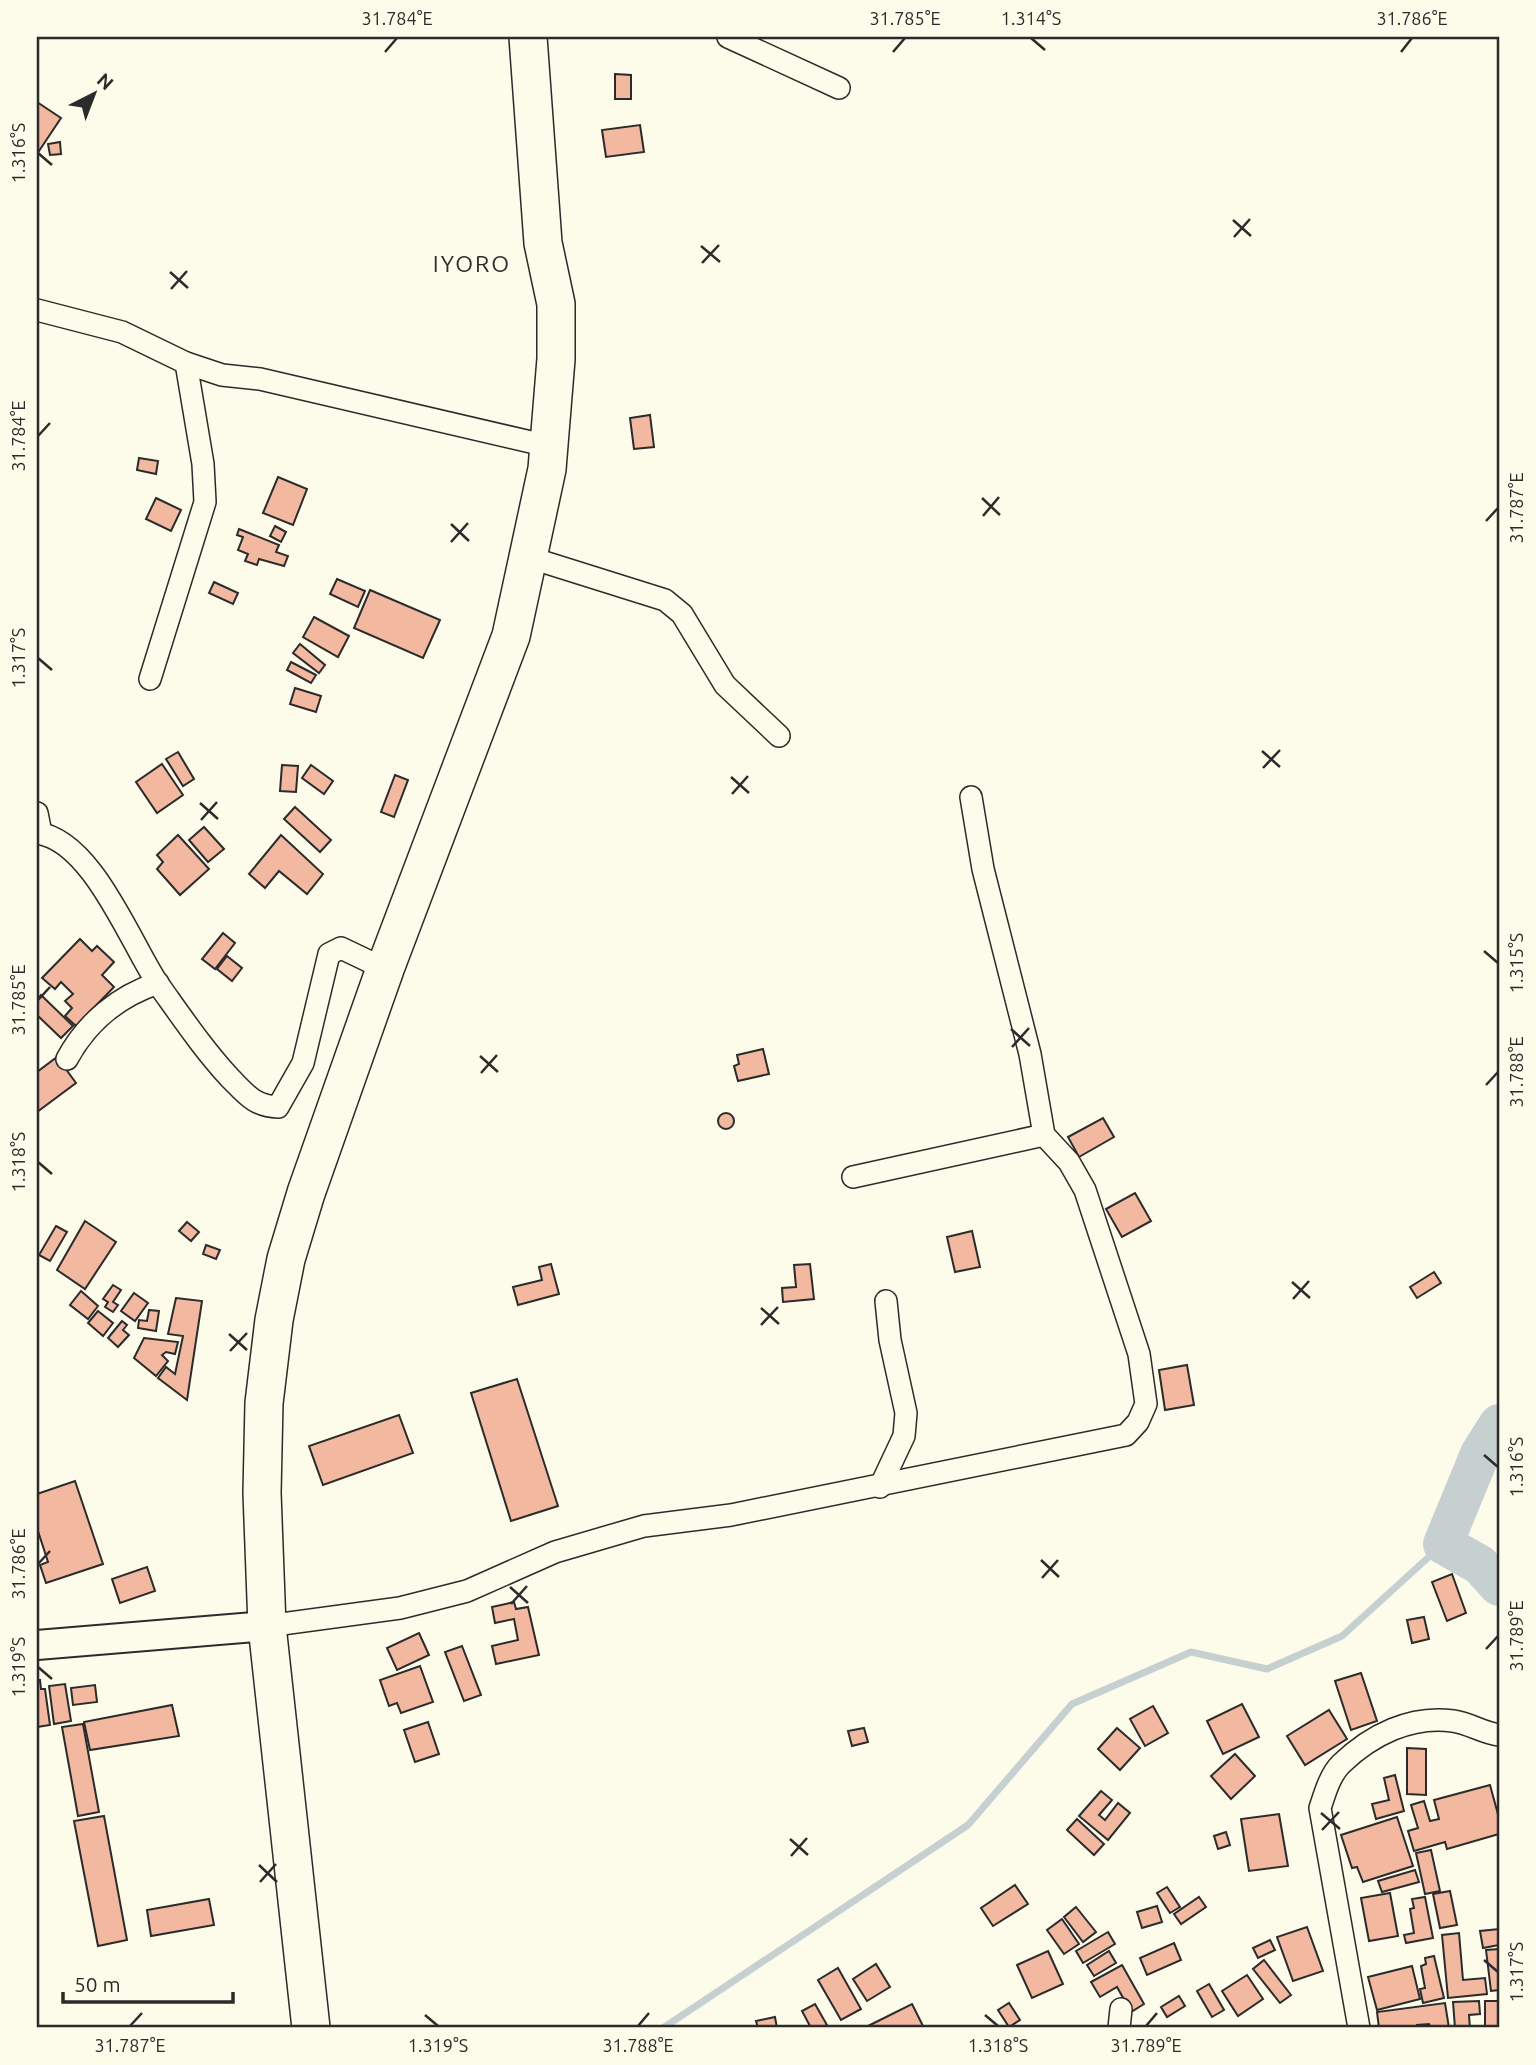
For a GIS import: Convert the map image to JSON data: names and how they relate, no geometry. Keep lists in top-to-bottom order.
{
  "districts": ["IYORO"],
  "scale_bar": "50 m",
  "north": "top right",
  "coordinates": [
    "31.784°E",
    "31.785°E",
    "1.314°S",
    "31.786°E",
    "1.316°S",
    "31.787°E",
    "1.317°S",
    "1.315°S",
    "31.788°E",
    "1.318°S",
    "31.789°E",
    "1.319°S"
  ]
}
